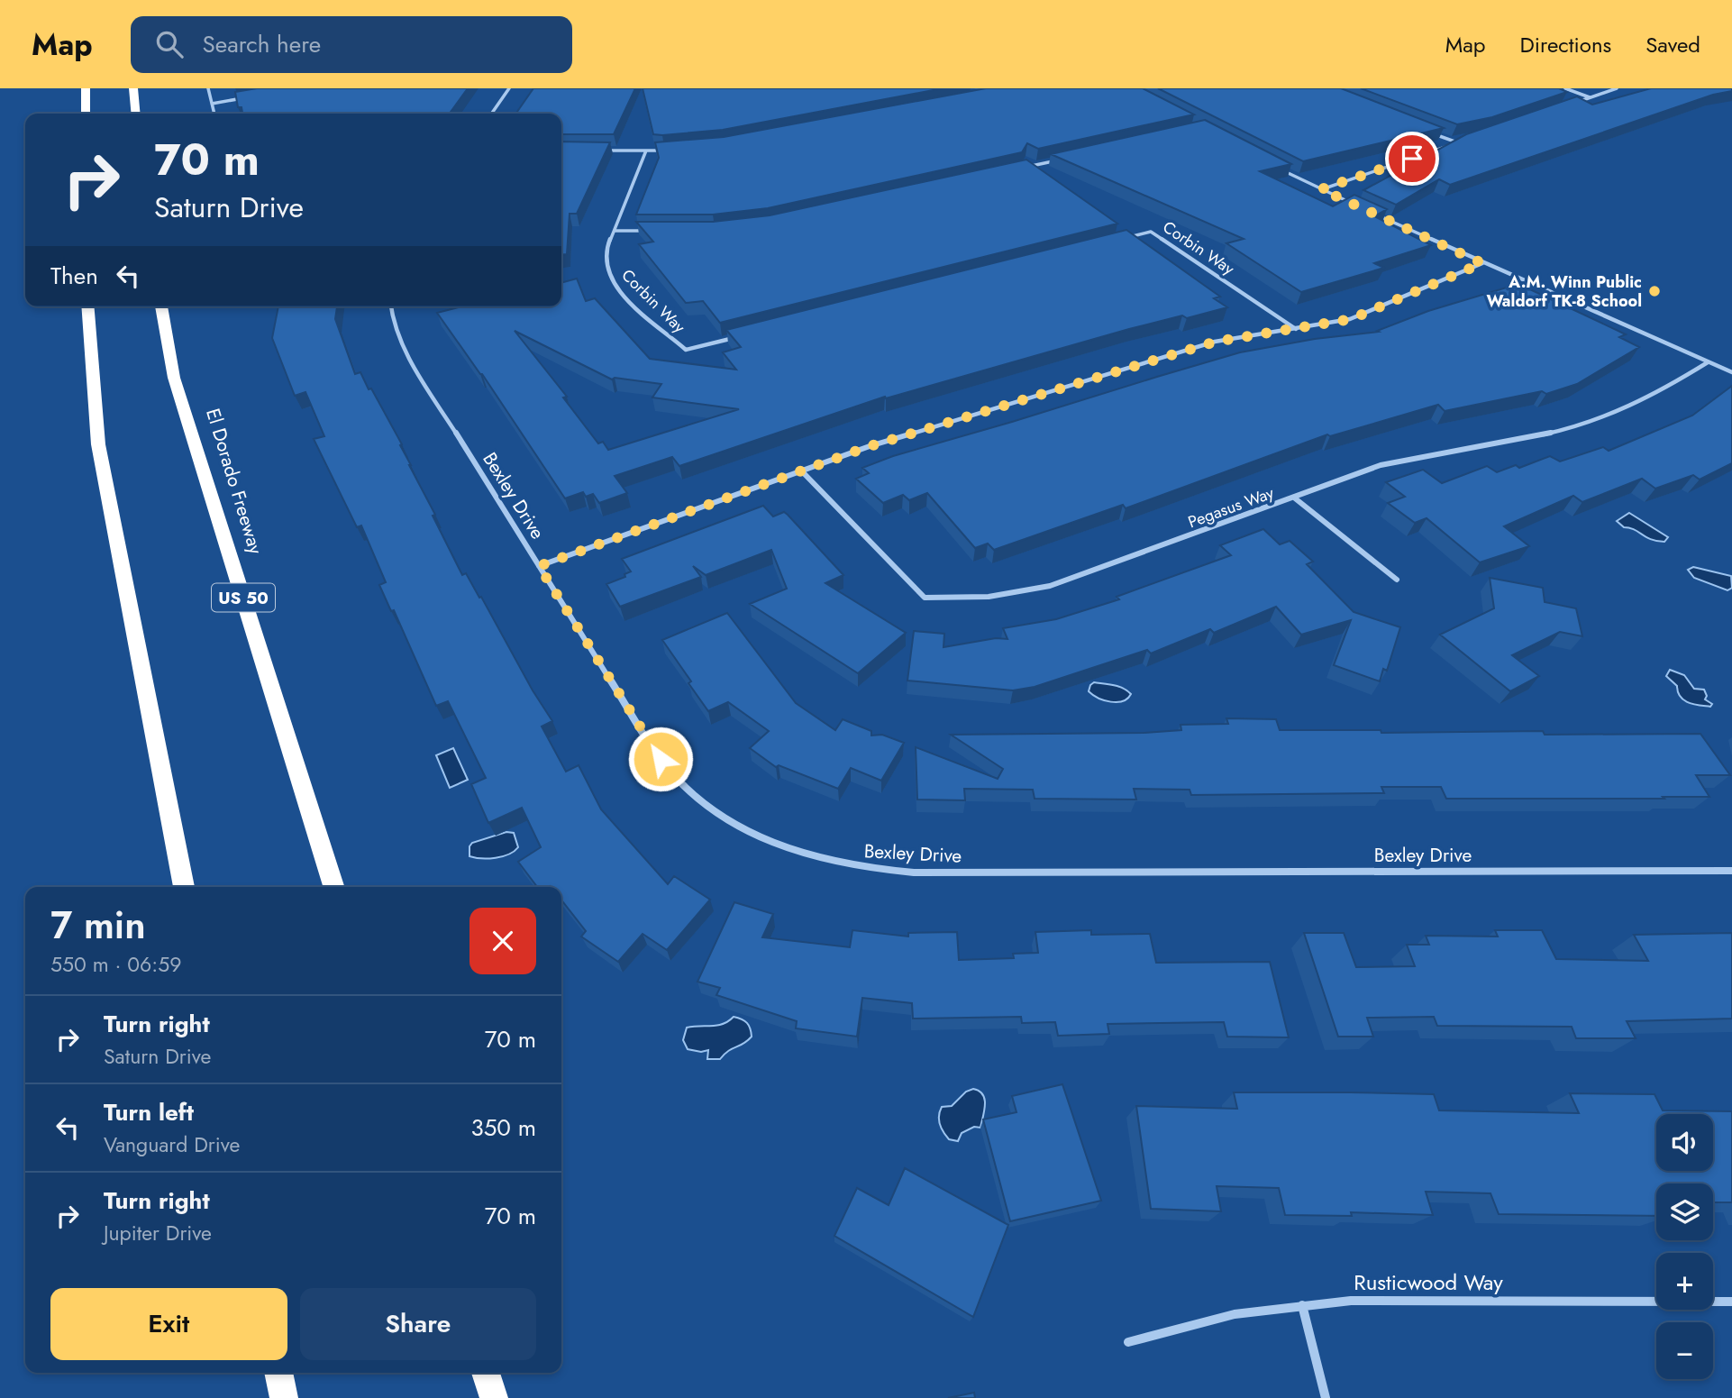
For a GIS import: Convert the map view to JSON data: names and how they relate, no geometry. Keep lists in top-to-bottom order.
{
  "streets": {
    "highway": ["El Dorado Freeway", "US 50"],
    "street": [
      "Corbin Way",
      "Bexley Drive",
      "Pegasus Way",
      "Rusticwood Way"
    ]
  },
  "places": ["A.M. Winn Public Waldorf TK-8 School"],
  "page": {
    "header": "Map",
    "search": "Search here",
    "nav": ["Map", "Directions", "Saved"],
    "turn": ["70 m", "Saturn Drive"],
    "then": "Then",
    "heading": ["7 min", "550 m · 06:59"],
    "list": [
      {
        "name": "Turn right",
        "note": "Saturn Drive",
        "value": "70 m"
      },
      {
        "name": "Turn left",
        "note": "Vanguard Drive",
        "value": "350 m"
      },
      {
        "name": "Turn right",
        "note": "Jupiter Drive",
        "value": "70 m"
      }
    ],
    "map_buttons": ["+", "−"],
    "buttons": ["Exit", "Share"]
  }
}
